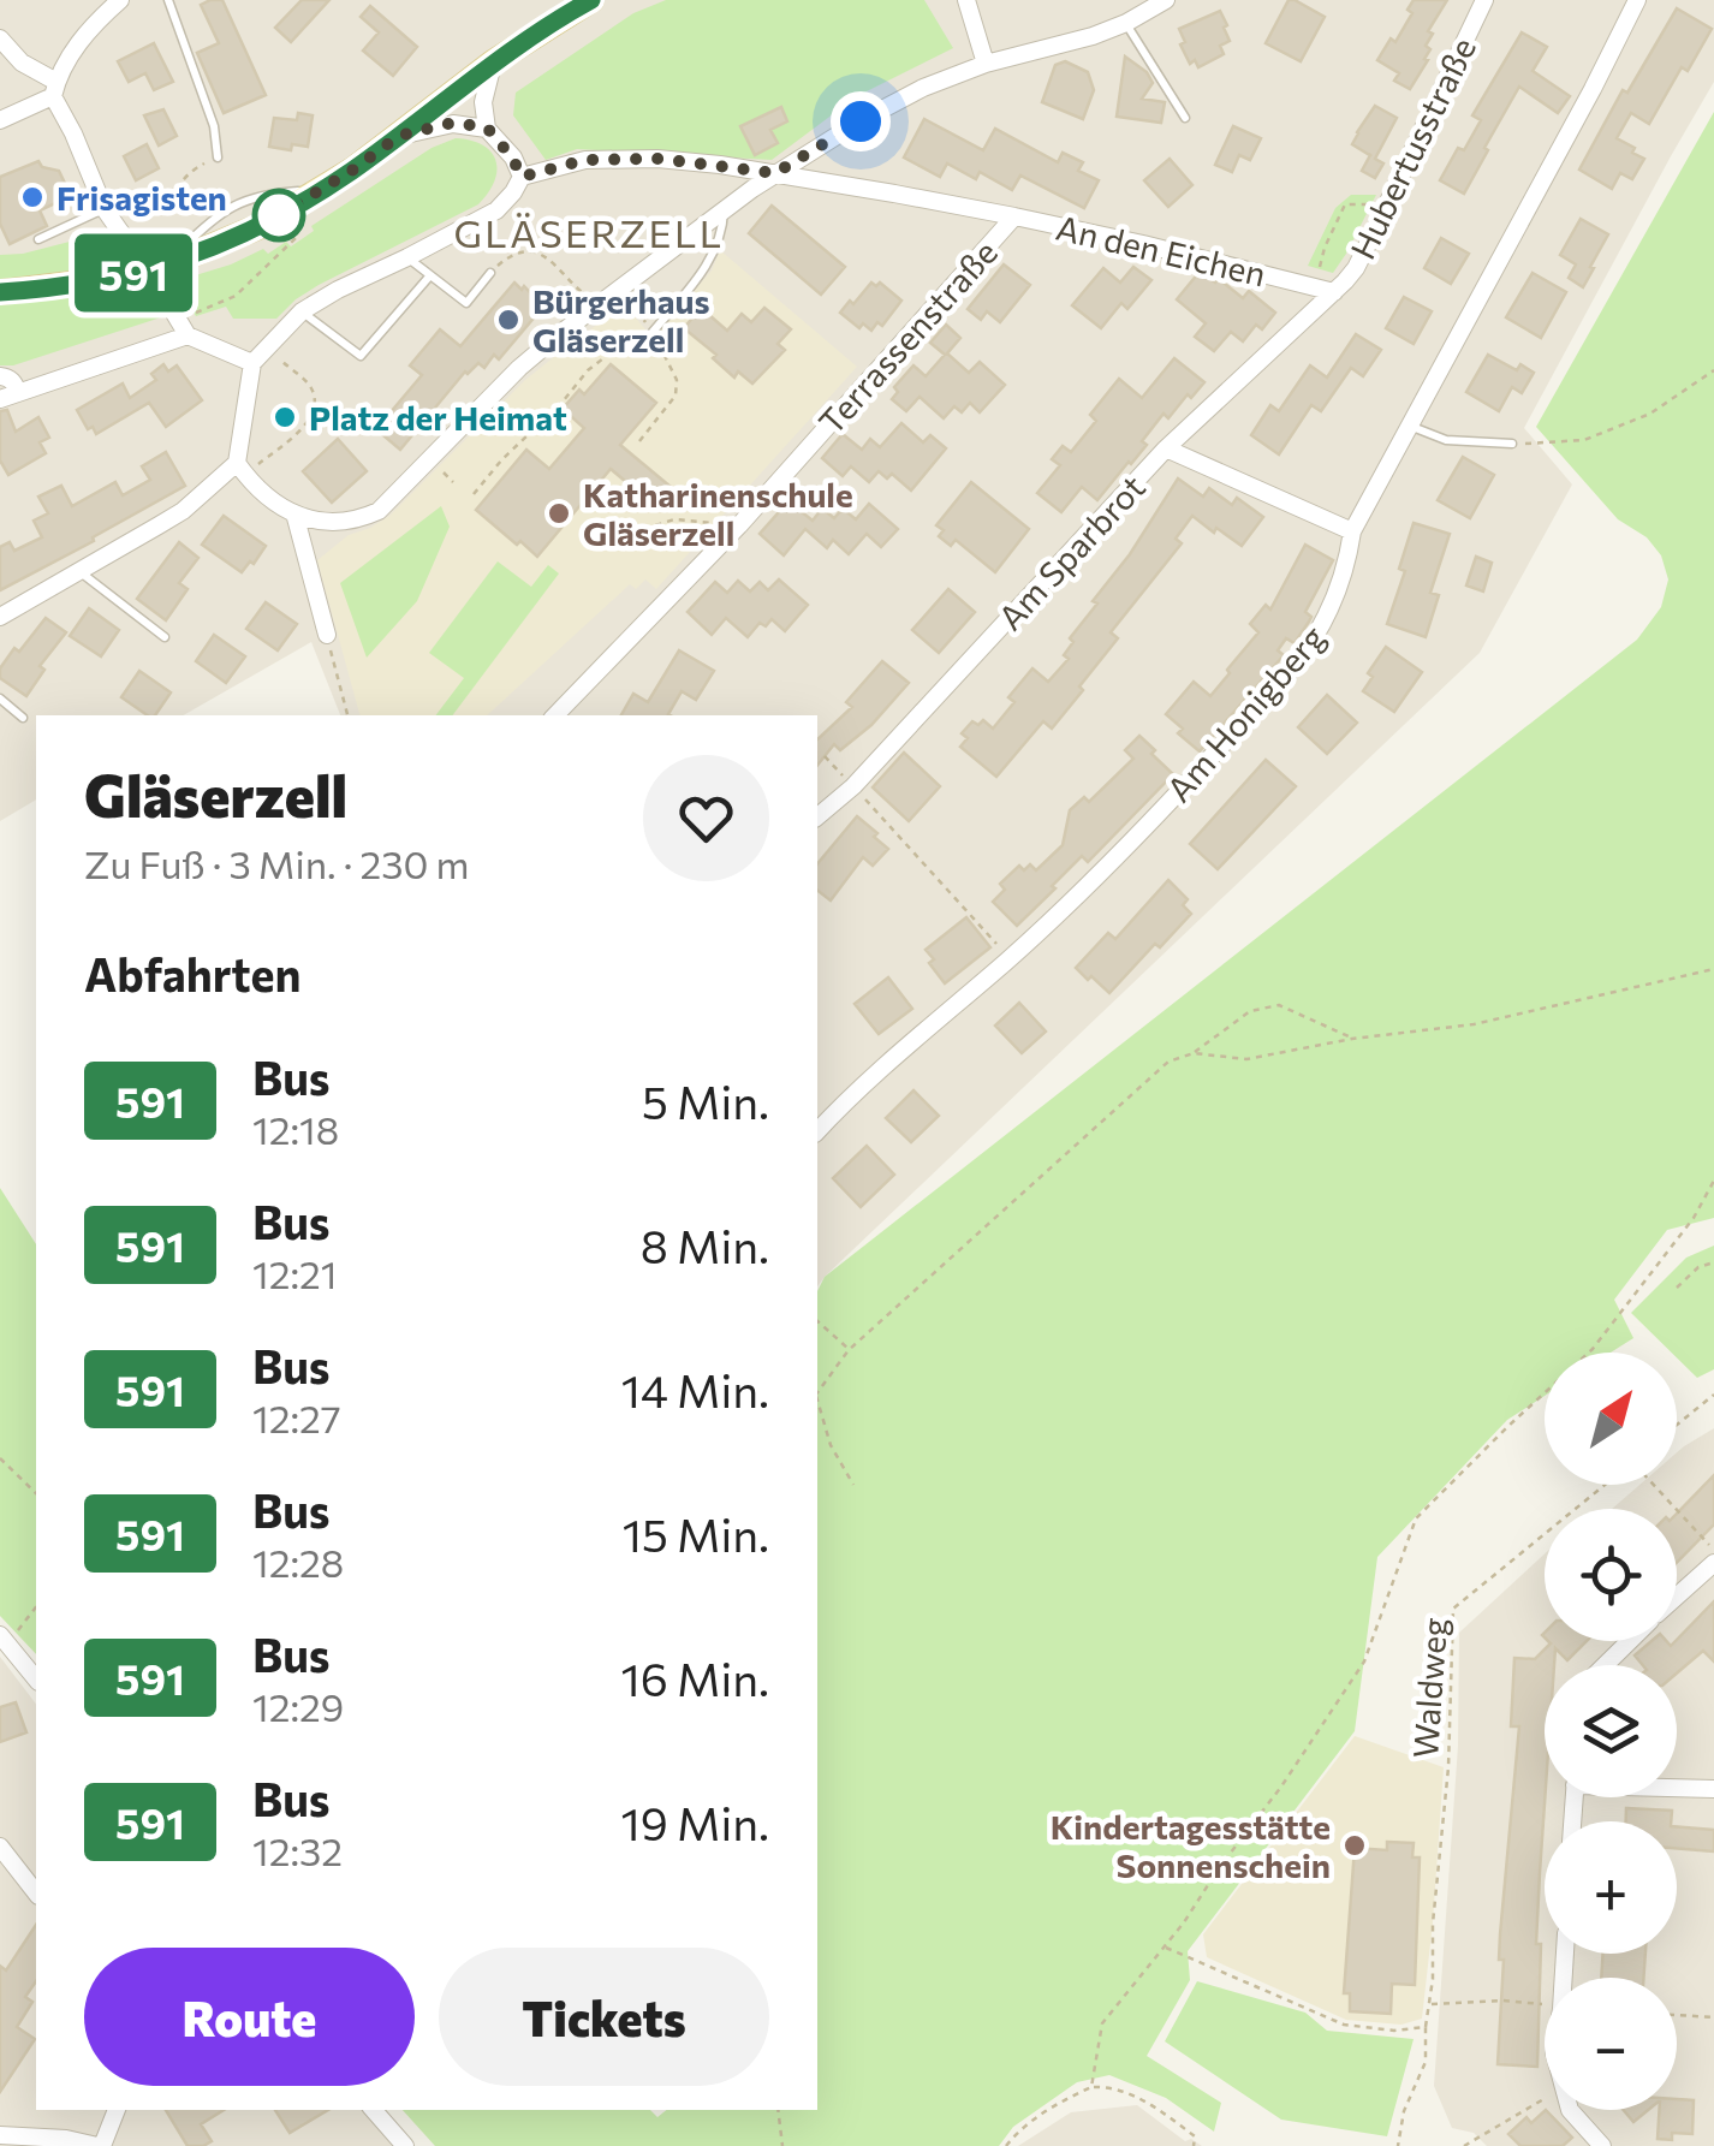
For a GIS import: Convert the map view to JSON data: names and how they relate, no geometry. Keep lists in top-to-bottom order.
{
  "streets": {
    "street": [
      "Hubertusstraße",
      "An den Eichen",
      "Terrassenstraße",
      "Am Sparbrot",
      "Am Honigberg"
    ],
    "path": ["Waldweg"]
  },
  "crossings": [
    ["Hubertusstraße", "An den Eichen"],
    ["Hubertusstraße", "Am Sparbrot"],
    ["An den Eichen", "Terrassenstraße"],
    ["An den Eichen", "Am Sparbrot"]
  ],
  "districts": ["GLÄSERZELL"],
  "places": [
    "Frisagisten",
    "Bürgerhaus Gläserzell",
    "Platz der Heimat",
    "Katharinenschule Gläserzell",
    "Kindertagesstätte Sonnenschein"
  ],
  "lines": ["bus line 591"],
  "north": "top right",
  "page": {
    "on_map": "591",
    "heading": [
      ["Gläserzell", "Zu Fuß · 3 Min. · 230 m"],
      "Abfahrten"
    ],
    "list": [
      {
        "mark": "591",
        "name": "Bus",
        "note": "12:18",
        "value": "5 Min."
      },
      {
        "mark": "591",
        "name": "Bus",
        "note": "12:21",
        "value": "8 Min."
      },
      {
        "mark": "591",
        "name": "Bus",
        "note": "12:27",
        "value": "14 Min."
      },
      {
        "mark": "591",
        "name": "Bus",
        "note": "12:28",
        "value": "15 Min."
      },
      {
        "mark": "591",
        "name": "Bus",
        "note": "12:29",
        "value": "16 Min."
      },
      {
        "mark": "591",
        "name": "Bus",
        "note": "12:32",
        "value": "19 Min."
      }
    ],
    "map_buttons": ["+", "−"],
    "buttons": ["Route", "Tickets"]
  }
}
